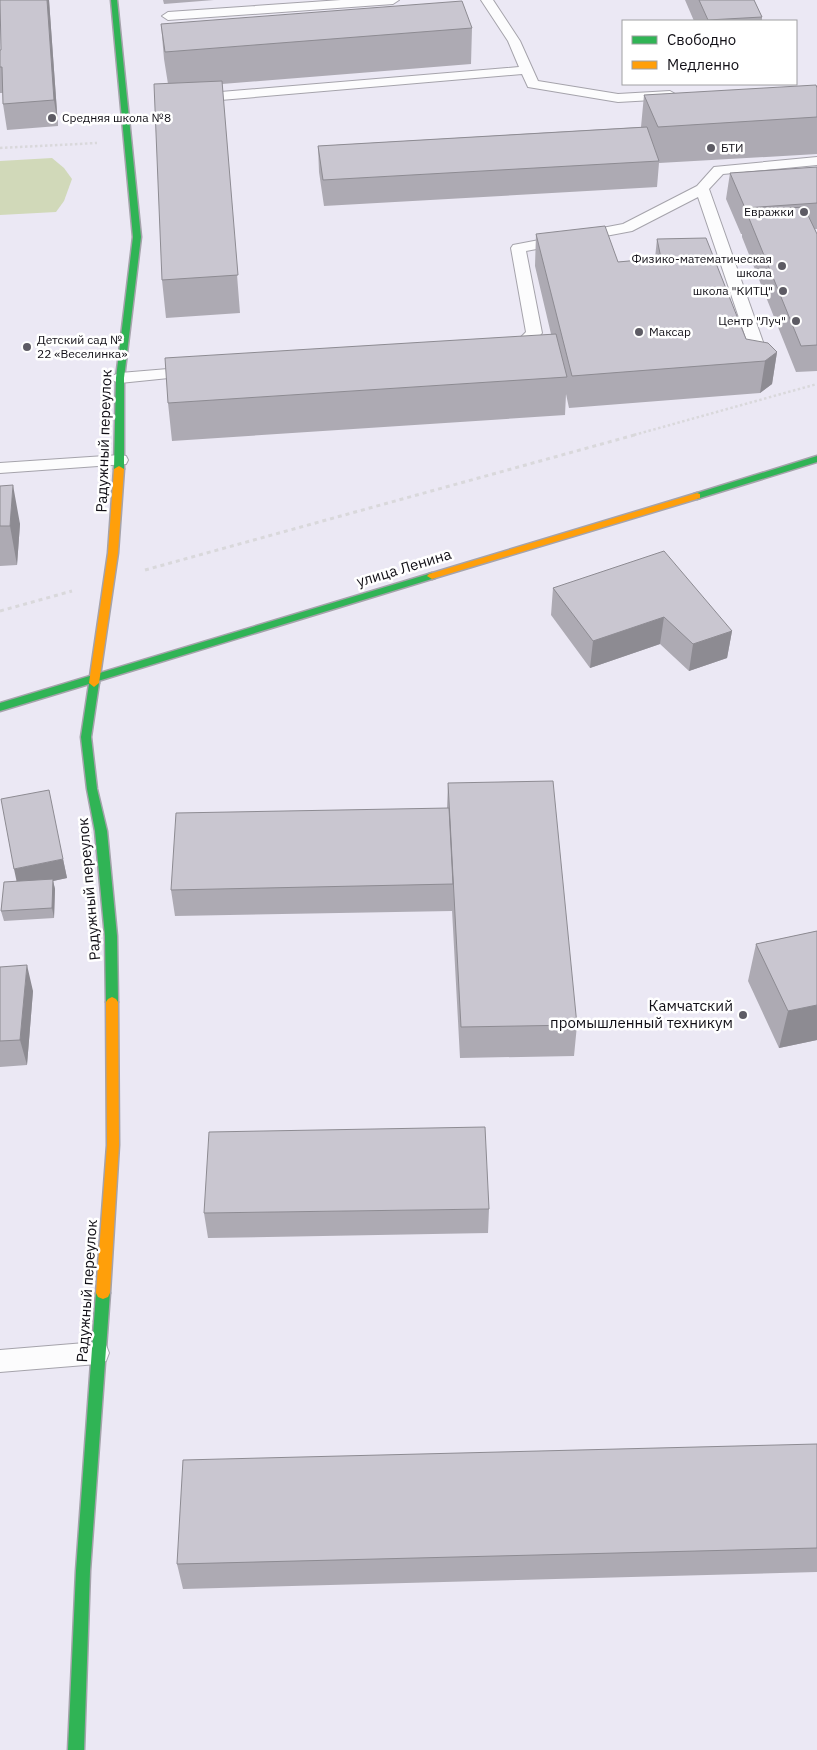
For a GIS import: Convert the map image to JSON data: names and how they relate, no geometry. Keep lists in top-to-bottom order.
{
  "streets": {
    "street": ["Радужный переулок", "улица Ленина"]
  },
  "crossings": [
    ["Радужный переулок", "улица Ленина"]
  ],
  "places": [
    "Средняя школа №8",
    "БТИ",
    "Евражки",
    "Физико-математическая школа",
    "школа \"КИТЦ\"",
    "Центр \"Луч\"",
    "Максар",
    "Детский сад № 22 «Веселинка»",
    "Камчатский промышленный техникум"
  ],
  "legend": ["Свободно", "Медленно"]
}
